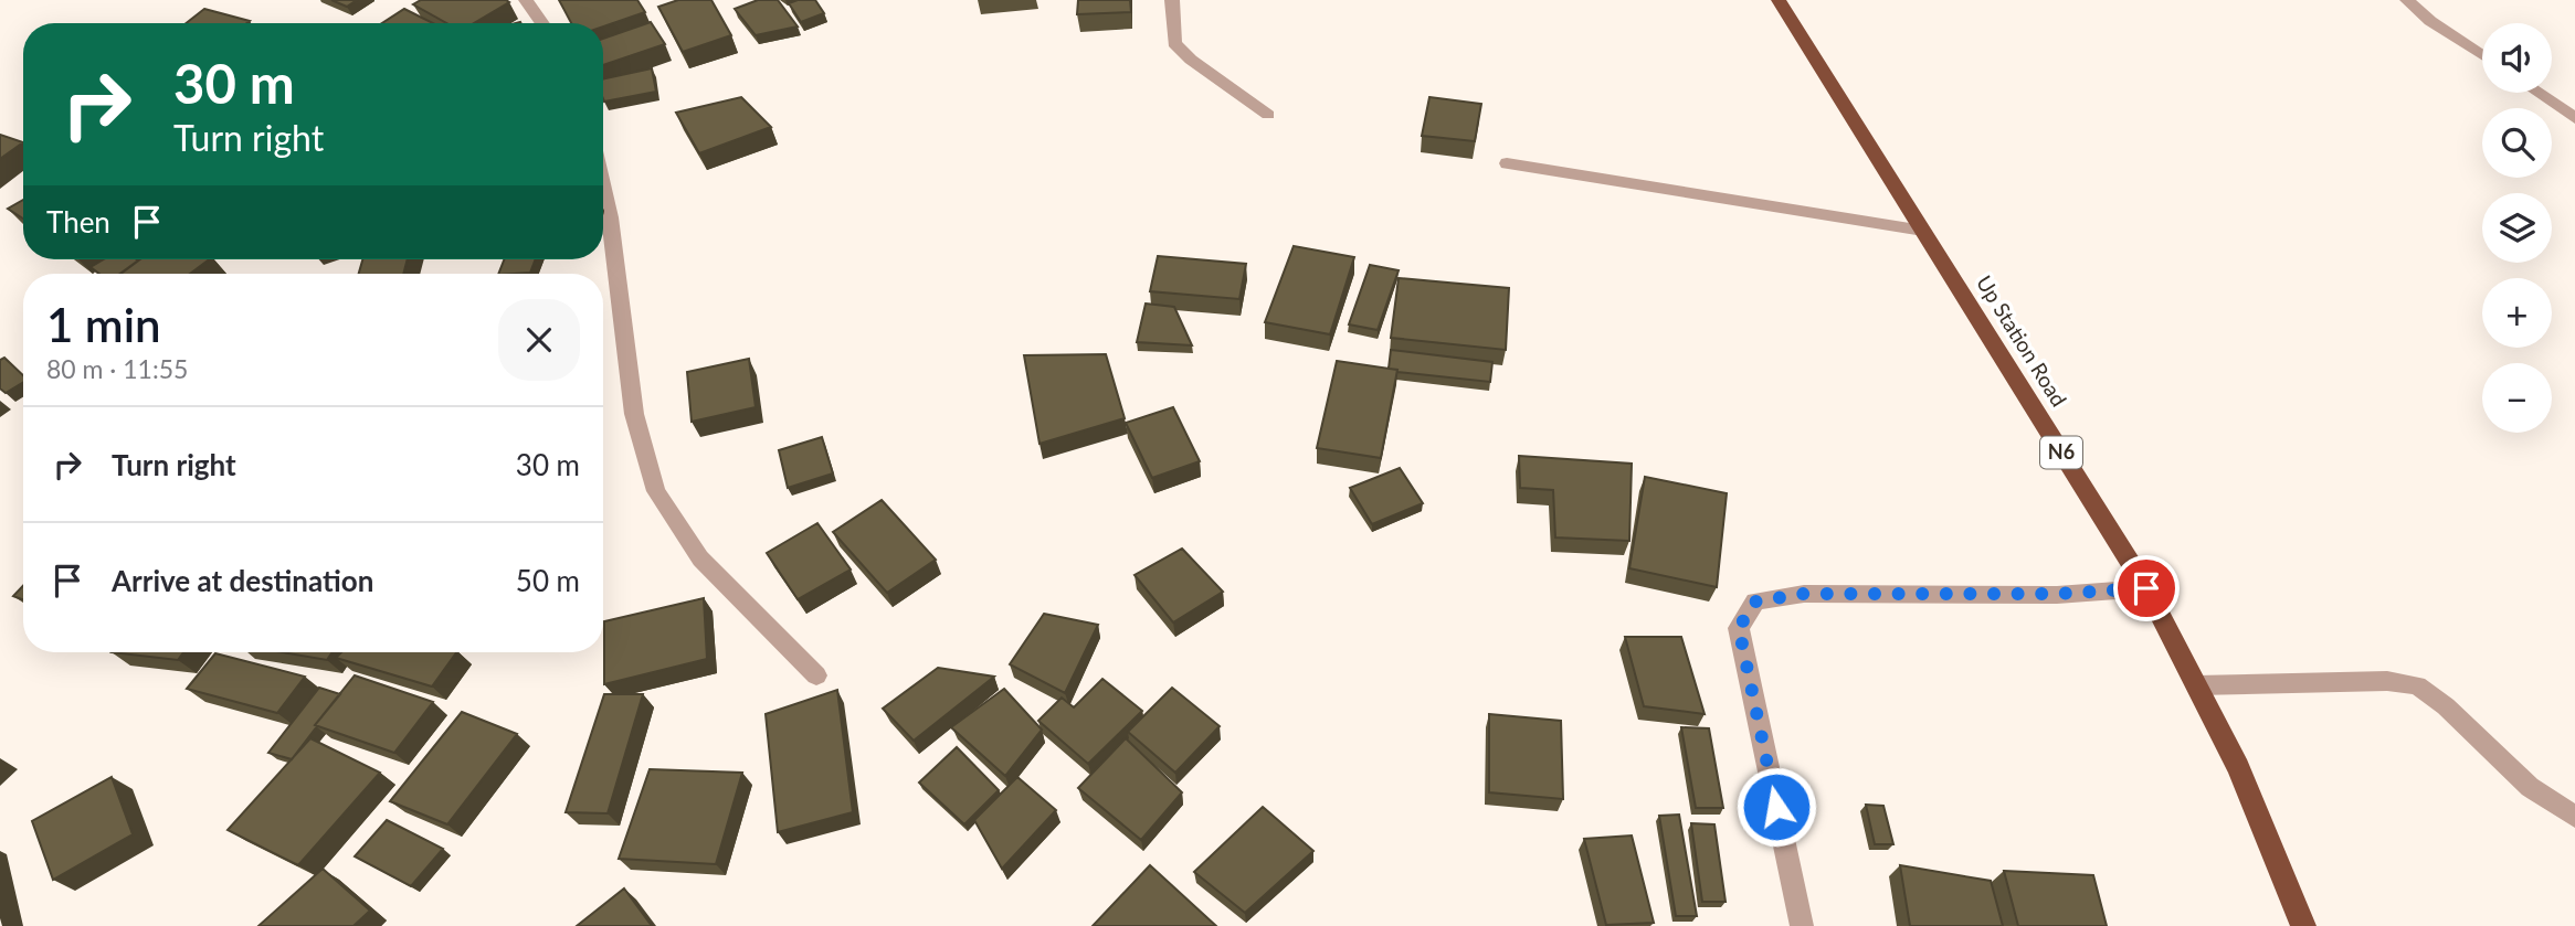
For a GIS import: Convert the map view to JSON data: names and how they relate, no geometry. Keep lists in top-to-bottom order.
{
  "streets": {
    "highway": ["Up Station Road", "N6"]
  },
  "page": {
    "map_buttons": ["+", "−"],
    "turn": ["30 m", "Turn right"],
    "then": "Then",
    "heading": ["1 min", "80 m · 11:55"],
    "list": [
      {
        "name": "Turn right",
        "value": "30 m"
      },
      {
        "name": "Arrive at destination",
        "value": "50 m"
      }
    ]
  }
}
